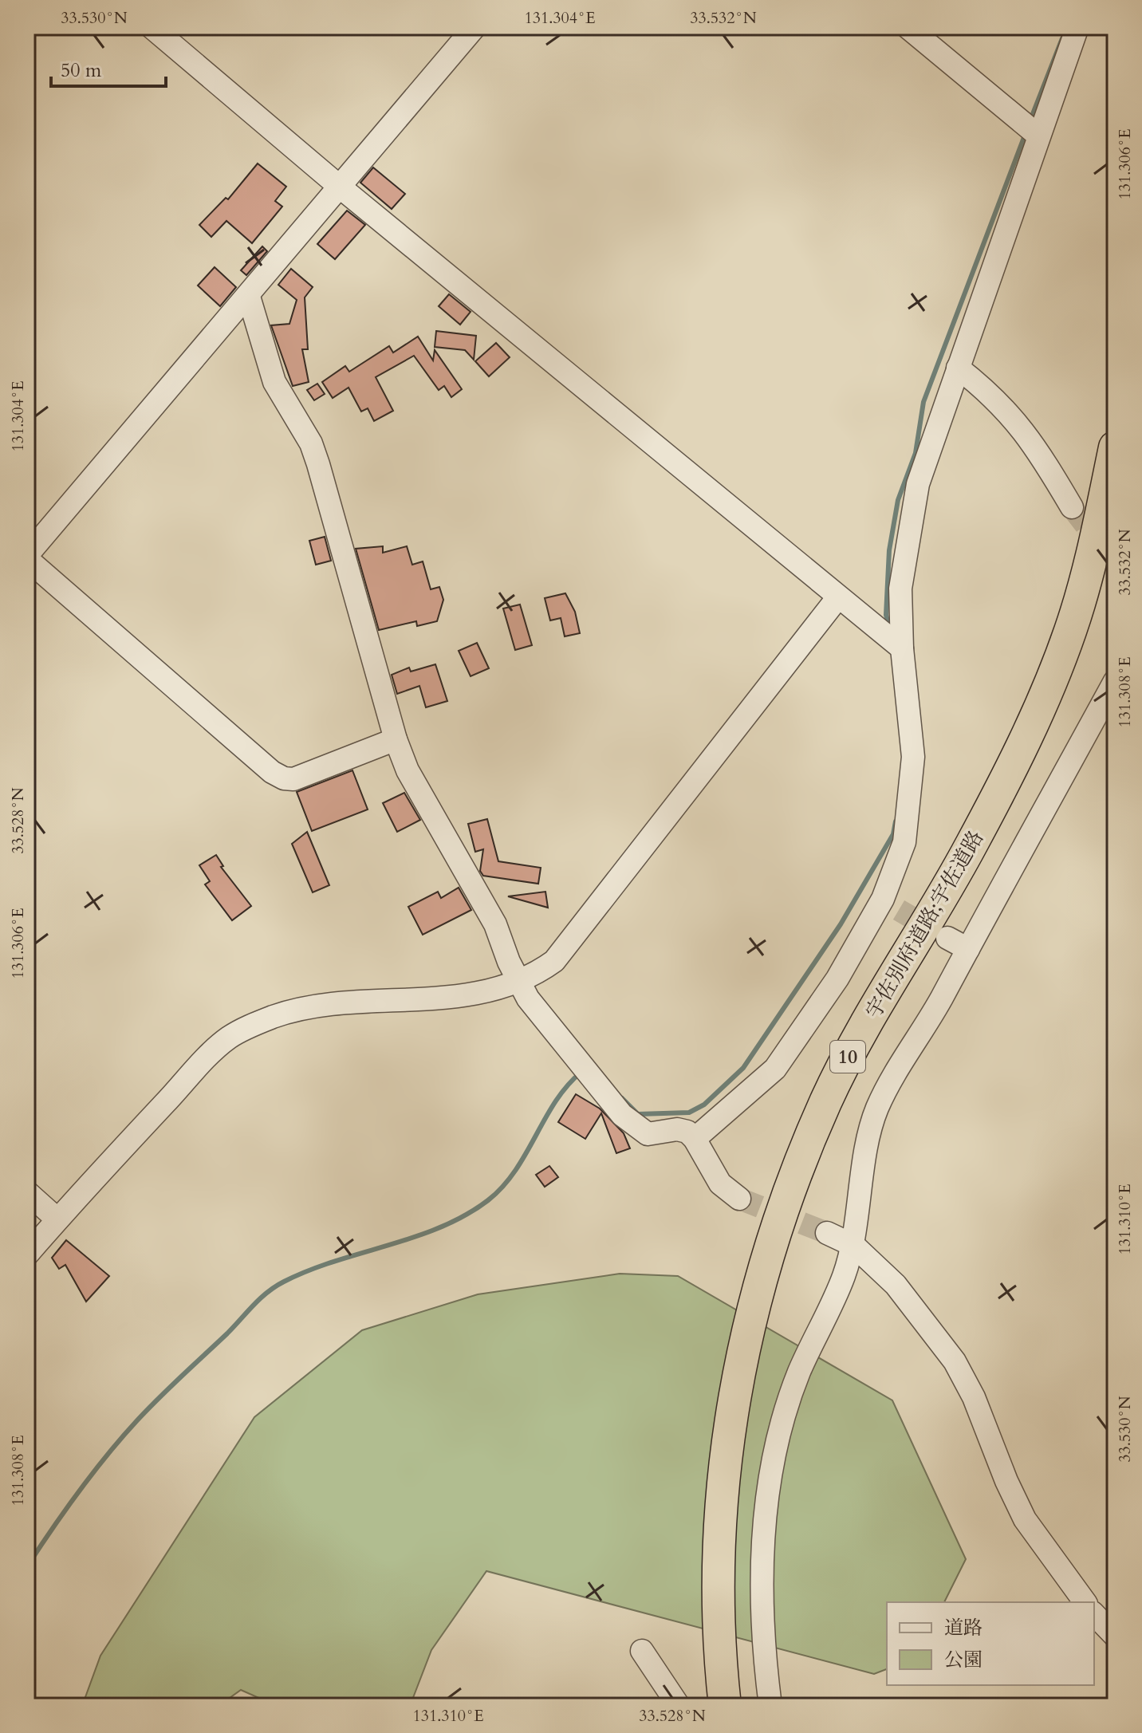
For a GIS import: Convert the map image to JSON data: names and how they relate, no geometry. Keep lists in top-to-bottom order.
{
  "streets": {
    "highway": ["宇佐別府道路;宇佐道路", "10"]
  },
  "legend": ["道路", "公園"],
  "scale_bar": "50 m",
  "coordinates": [
    "33.530°N",
    "131.304°E",
    "33.532°N",
    "131.306°E",
    "131.308°E",
    "33.528°N",
    "131.310°E"
  ]
}
